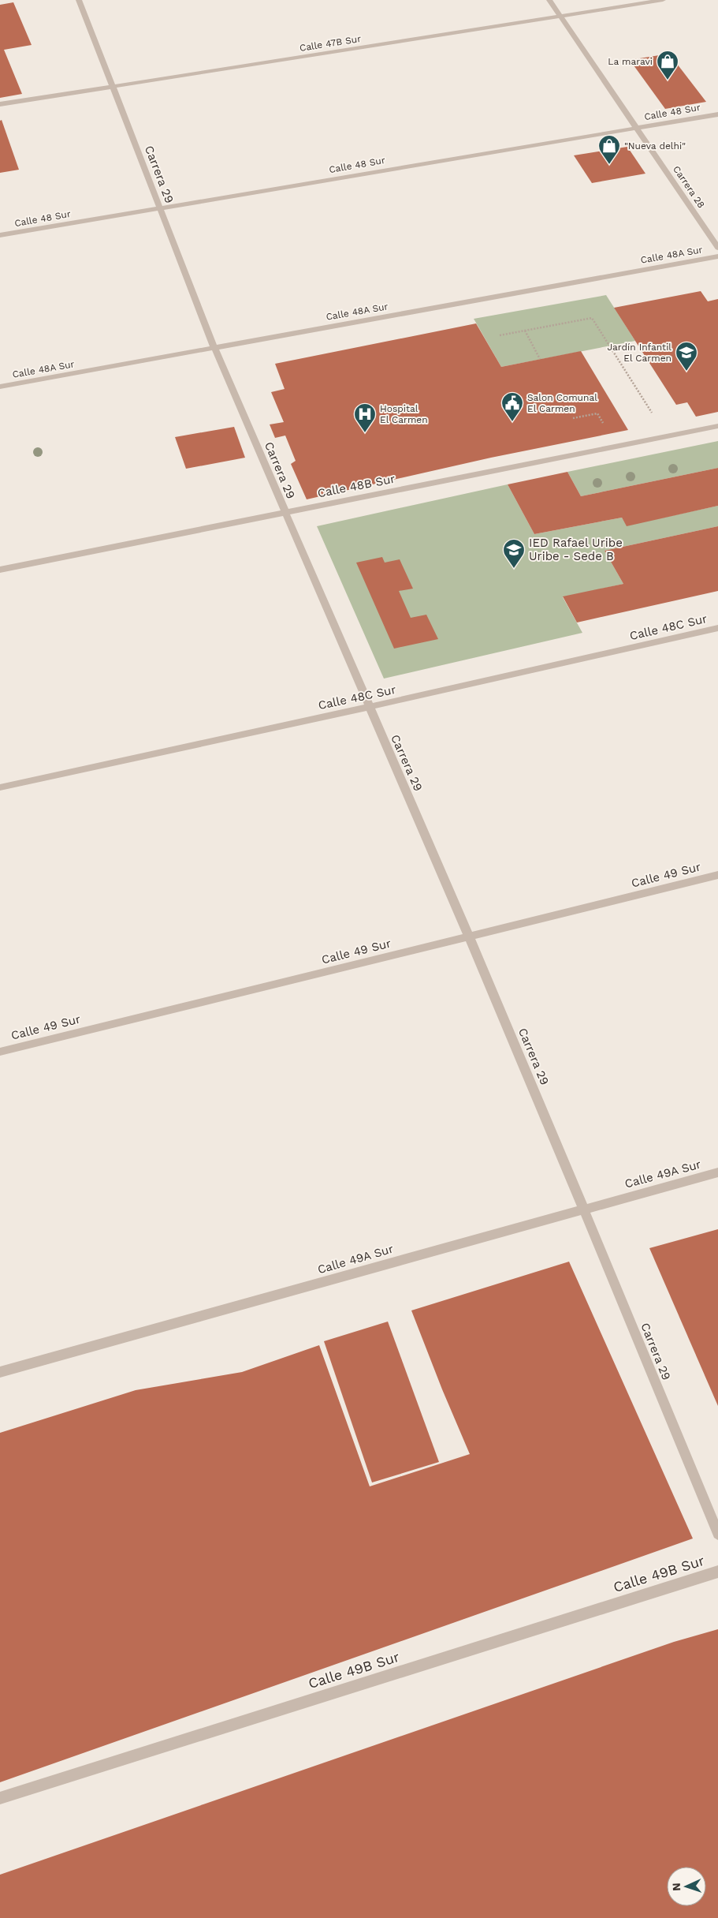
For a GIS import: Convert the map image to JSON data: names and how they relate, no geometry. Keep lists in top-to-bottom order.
{
  "streets": {
    "street": [
      "Calle 47B Sur",
      "Calle 48 Sur",
      "Carrera 29",
      "Carrera 28",
      "Calle 48A Sur",
      "Calle 48B Sur",
      "Calle 48C Sur",
      "Calle 49 Sur",
      "Calle 49A Sur",
      "Calle 49B Sur"
    ]
  },
  "crossings": [
    ["Calle 47B Sur", "Carrera 29"],
    ["Calle 47B Sur", "Carrera 28"],
    ["Calle 48 Sur", "Carrera 29"],
    ["Calle 48 Sur", "Carrera 28"],
    ["Carrera 29", "Calle 48A Sur"],
    ["Carrera 29", "Calle 48B Sur"],
    ["Carrera 29", "Calle 48C Sur"],
    ["Carrera 29", "Calle 49 Sur"],
    ["Carrera 29", "Calle 49A Sur"]
  ],
  "places": {
    "shop": ["La maravi", "\"Nueva delhi\""],
    "school or university": ["Jardín Infantil El Carmen", "IED Rafael Uribe Uribe - Sede B"],
    "public building": ["Salon Comunal El Carmen"],
    "hospital": ["Hospital El Carmen"]
  },
  "north": "left"
}
